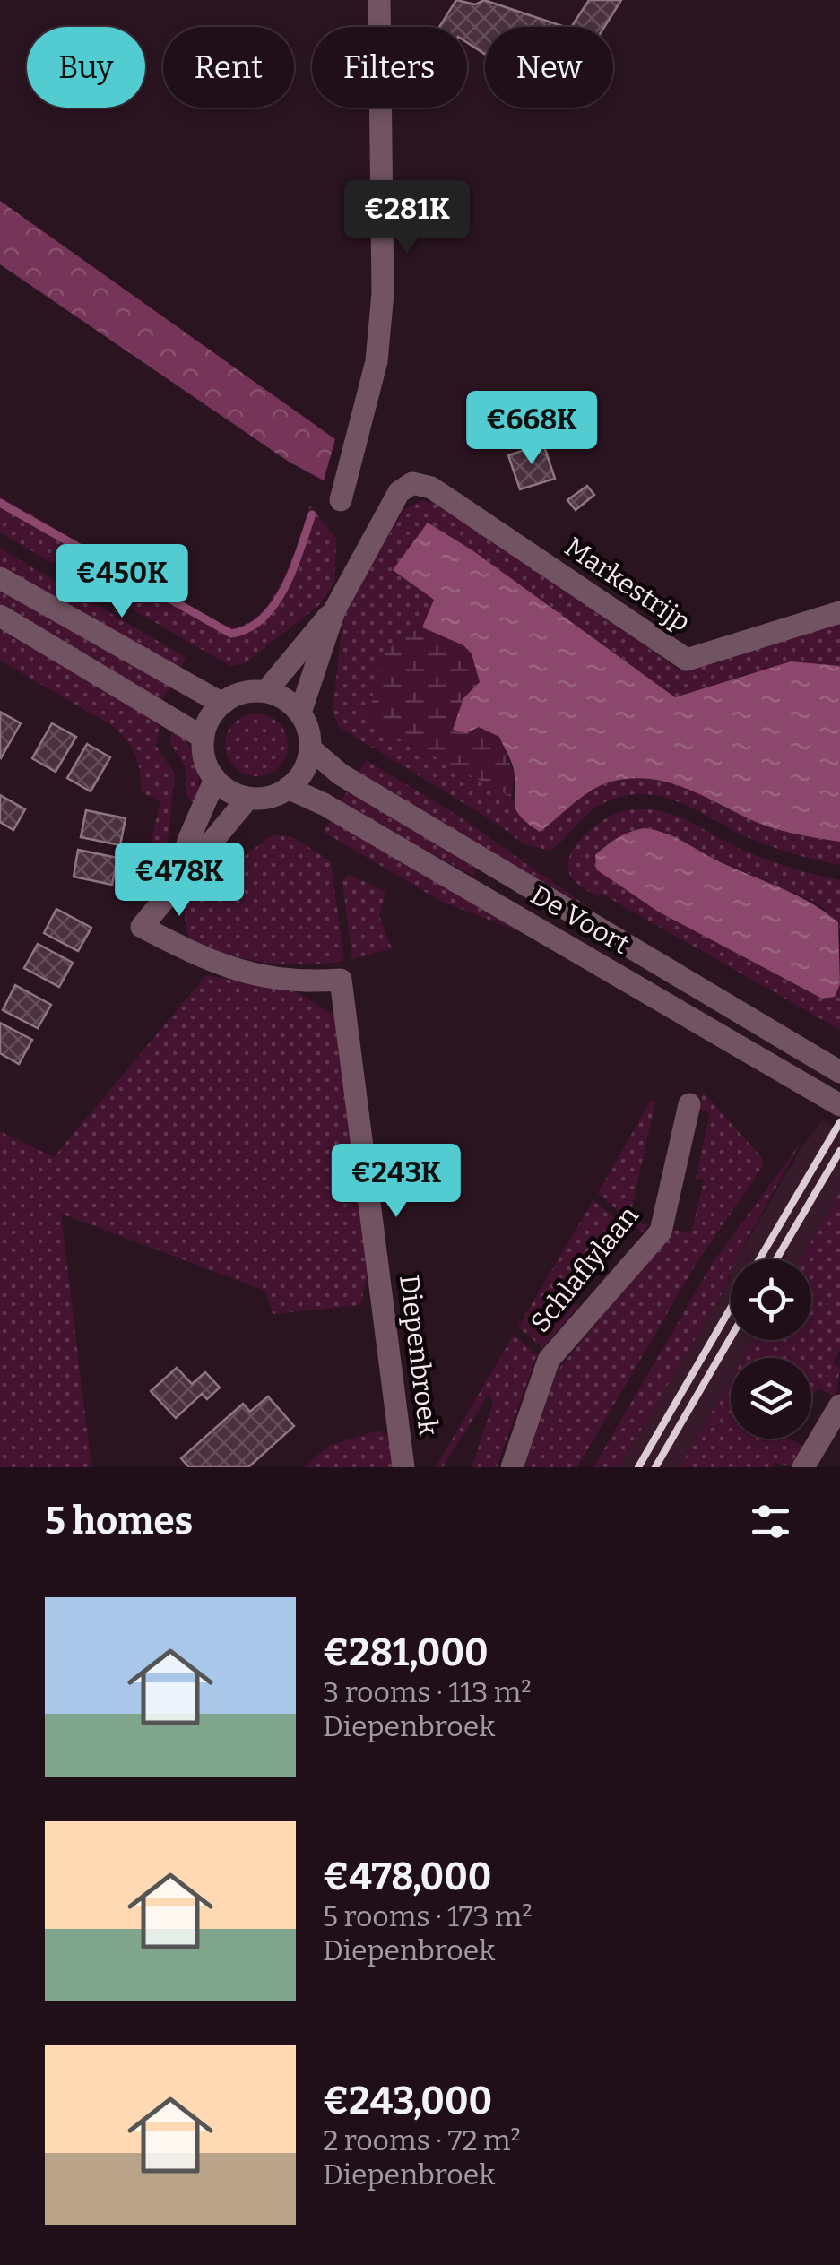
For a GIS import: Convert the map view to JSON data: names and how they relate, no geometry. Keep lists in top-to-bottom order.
{
  "streets": {
    "street": [
      "Markestrijp",
      "De Voort",
      "Schlaflylaan",
      "Diepenbroek"
    ]
  },
  "page": {
    "chip": [
      "Buy",
      "Rent",
      "Filters",
      "New"
    ],
    "price": [
      "€281K",
      "€668K",
      "€450K",
      "€478K",
      "€243K"
    ],
    "heading": "5 homes",
    "list": [
      {
        "name": "€281,000",
        "note": "3 rooms · 113 m² · Diepenbroek"
      },
      {
        "name": "€478,000",
        "note": "5 rooms · 173 m² · Diepenbroek"
      },
      {
        "name": "€243,000",
        "note": "2 rooms · 72 m² · Diepenbroek"
      }
    ]
  }
}
